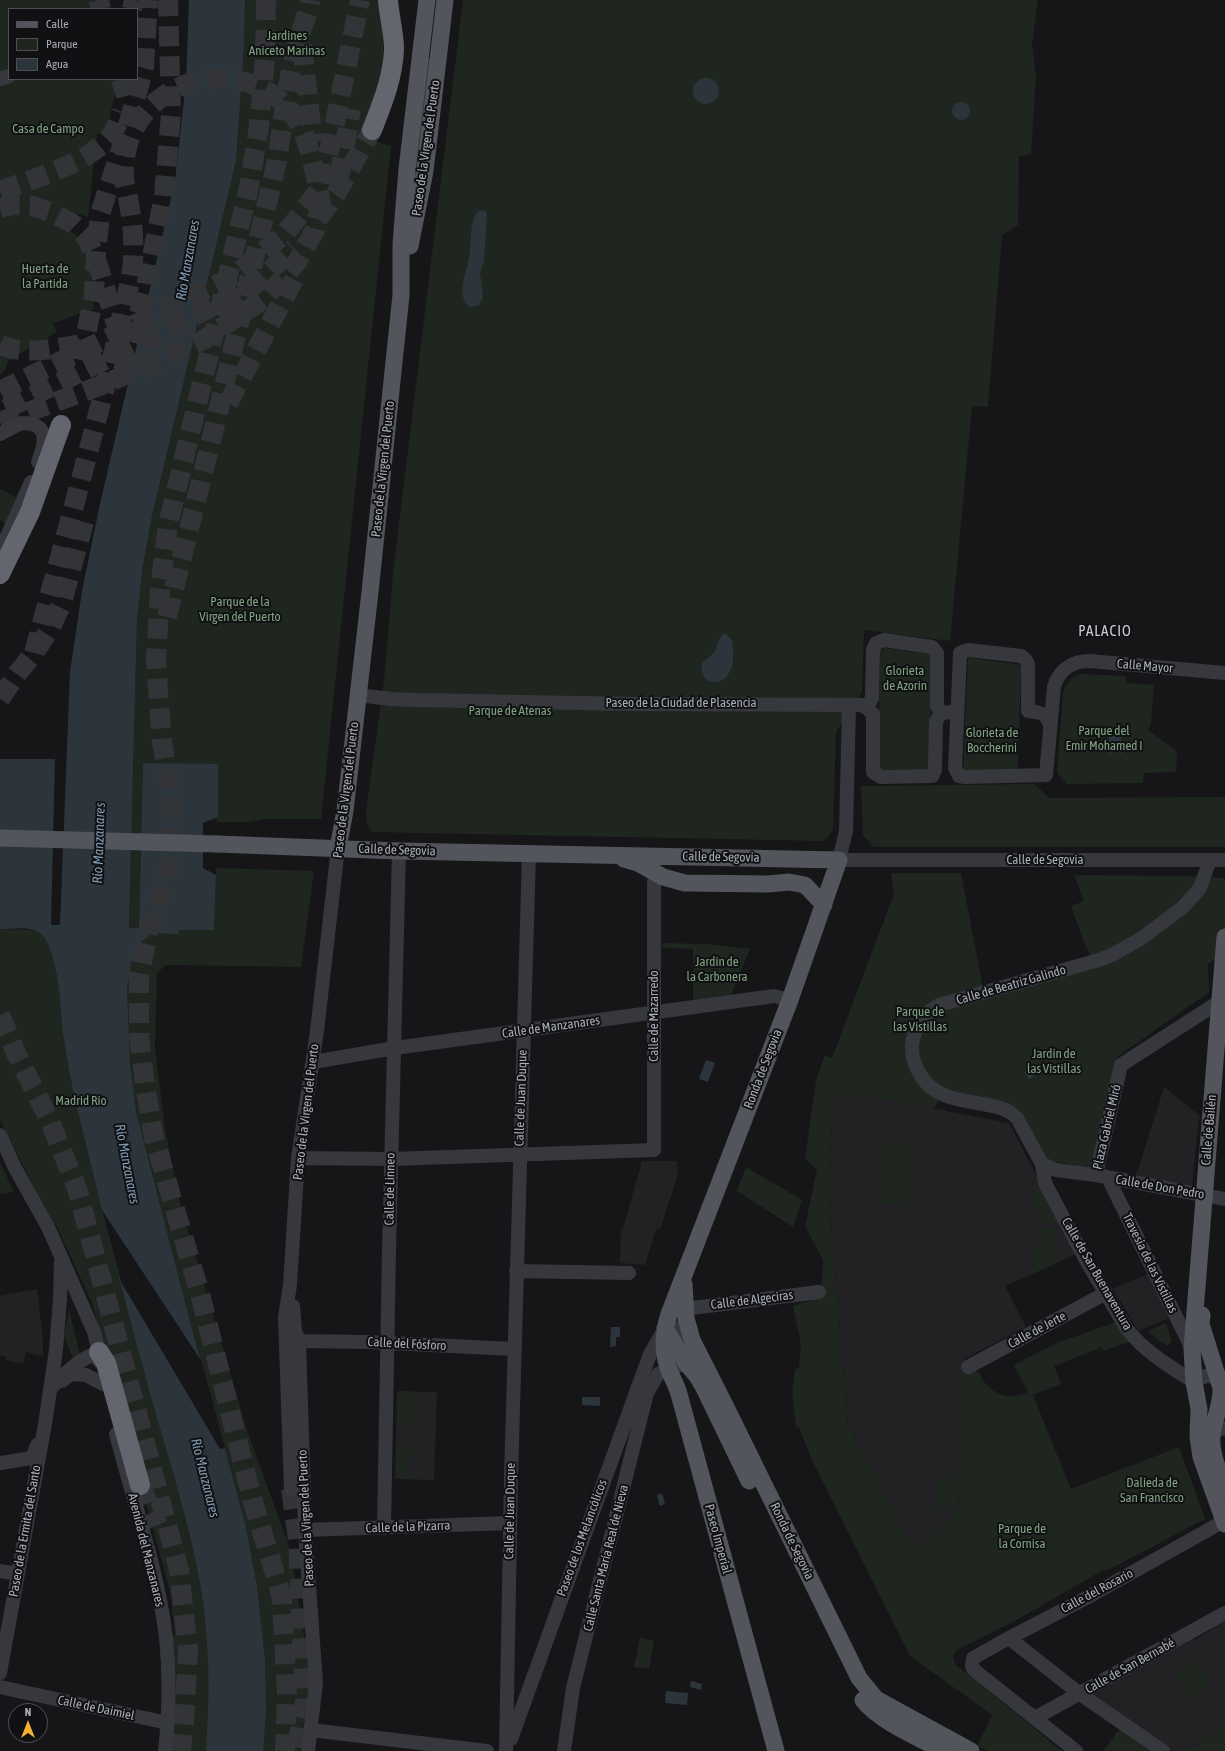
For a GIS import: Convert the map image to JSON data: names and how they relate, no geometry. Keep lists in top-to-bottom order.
{
  "streets": {
    "main road": [
      "Paseo de la Virgen del Puerto",
      "Calle de Segovia",
      "Ronda de Segovia",
      "Calle de Bailén",
      "Paseo Imperial"
    ],
    "street": [
      "Calle Mayor",
      "Paseo de la Ciudad de Plasencia",
      "Calle de Beatriz Galindo",
      "Calle de Mazarredo",
      "Calle de Manzanares",
      "Calle de Juan Duque",
      "Plaza Gabriel Miró",
      "Calle de Don Pedro",
      "Calle de Linneo",
      "Travesía de las Vistillas",
      "Calle de San Buenaventura",
      "Calle de Algeciras",
      "Calle de Jerte",
      "Calle del Fósforo",
      "Calle de la Pizarra",
      "Paseo de la Ermita del Santo",
      "Paseo de los Melancólicos",
      "Avenida del Manzanares",
      "Calle Santa María Real de Nieva",
      "Calle del Rosario",
      "Calle de San Bernabé",
      "Calle de Daimiel"
    ]
  },
  "crossings": [
    ["Paseo de la Virgen del Puerto", "Paseo de la Ciudad de Plasencia"],
    ["Paseo de la Virgen del Puerto", "Calle de Segovia"],
    ["Paseo de la Virgen del Puerto", "Calle de Manzanares"],
    ["Paseo de la Virgen del Puerto", "Calle del Fósforo"],
    ["Paseo de la Virgen del Puerto", "Calle de la Pizarra"],
    ["Calle de Segovia", "Calle de Beatriz Galindo"],
    ["Calle de Segovia", "Ronda de Segovia"],
    ["Calle de Segovia", "Calle de Juan Duque"],
    ["Calle de Segovia", "Calle de Linneo"],
    ["Calle de Beatriz Galindo", "Plaza Gabriel Miró"],
    ["Calle de Beatriz Galindo", "Calle de San Buenaventura"],
    ["Calle de Mazarredo", "Calle de Manzanares"],
    ["Calle de Mazarredo", "Calle de Juan Duque"],
    ["Calle de Manzanares", "Ronda de Segovia"],
    ["Calle de Manzanares", "Calle de Juan Duque"],
    ["Calle de Manzanares", "Calle de Linneo"],
    ["Ronda de Segovia", "Calle de Algeciras"],
    ["Ronda de Segovia", "Paseo de los Melancólicos"],
    ["Ronda de Segovia", "Paseo Imperial"],
    ["Ronda de Segovia", "Calle Santa María Real de Nieva"],
    ["Calle de Juan Duque", "Calle del Fósforo"],
    ["Calle de Juan Duque", "Calle de la Pizarra"],
    ["Calle de Juan Duque", "Paseo de los Melancólicos"],
    ["Plaza Gabriel Miró", "Calle de Bailén"],
    ["Plaza Gabriel Miró", "Calle de Don Pedro"],
    ["Plaza Gabriel Miró", "Travesía de las Vistillas"],
    ["Plaza Gabriel Miró", "Calle de San Buenaventura"],
    ["Calle de Bailén", "Calle de Don Pedro"],
    ["Calle de Bailén", "Travesía de las Vistillas"],
    ["Calle de Bailén", "Calle de San Buenaventura"],
    ["Calle de Don Pedro", "Travesía de las Vistillas"],
    ["Calle de Linneo", "Calle del Fósforo"],
    ["Calle de Linneo", "Calle de la Pizarra"],
    ["Calle de San Buenaventura", "Calle de Jerte"],
    ["Calle de Algeciras", "Paseo de los Melancólicos"],
    ["Calle de Algeciras", "Paseo Imperial"],
    ["Paseo de la Ermita del Santo", "Avenida del Manzanares"],
    ["Paseo de los Melancólicos", "Paseo Imperial"],
    ["Paseo Imperial", "Calle Santa María Real de Nieva"],
    ["Avenida del Manzanares", "Calle de Daimiel"],
    ["Calle del Rosario", "Calle de San Bernabé"]
  ],
  "districts": ["PALACIO"],
  "water": ["Río Manzanares"],
  "parks": [
    "Jardines Aniceto Marinas",
    "Casa de Campo",
    "Huerta de la Partida",
    "Parque de la Virgen del Puerto",
    "Glorieta de Azorín",
    "Parque de Atenas",
    "Parque del Emir Mohamed I",
    "Glorieta de Boccherini",
    "Jardín de la Carbonera",
    "Parque de las Vistillas",
    "Jardín de las Vistillas",
    "Madrid Río",
    "Dalieda de San Francisco",
    "Parque de la Cornisa"
  ],
  "legend": ["Calle", "Parque", "Agua"],
  "north": "top"
}
